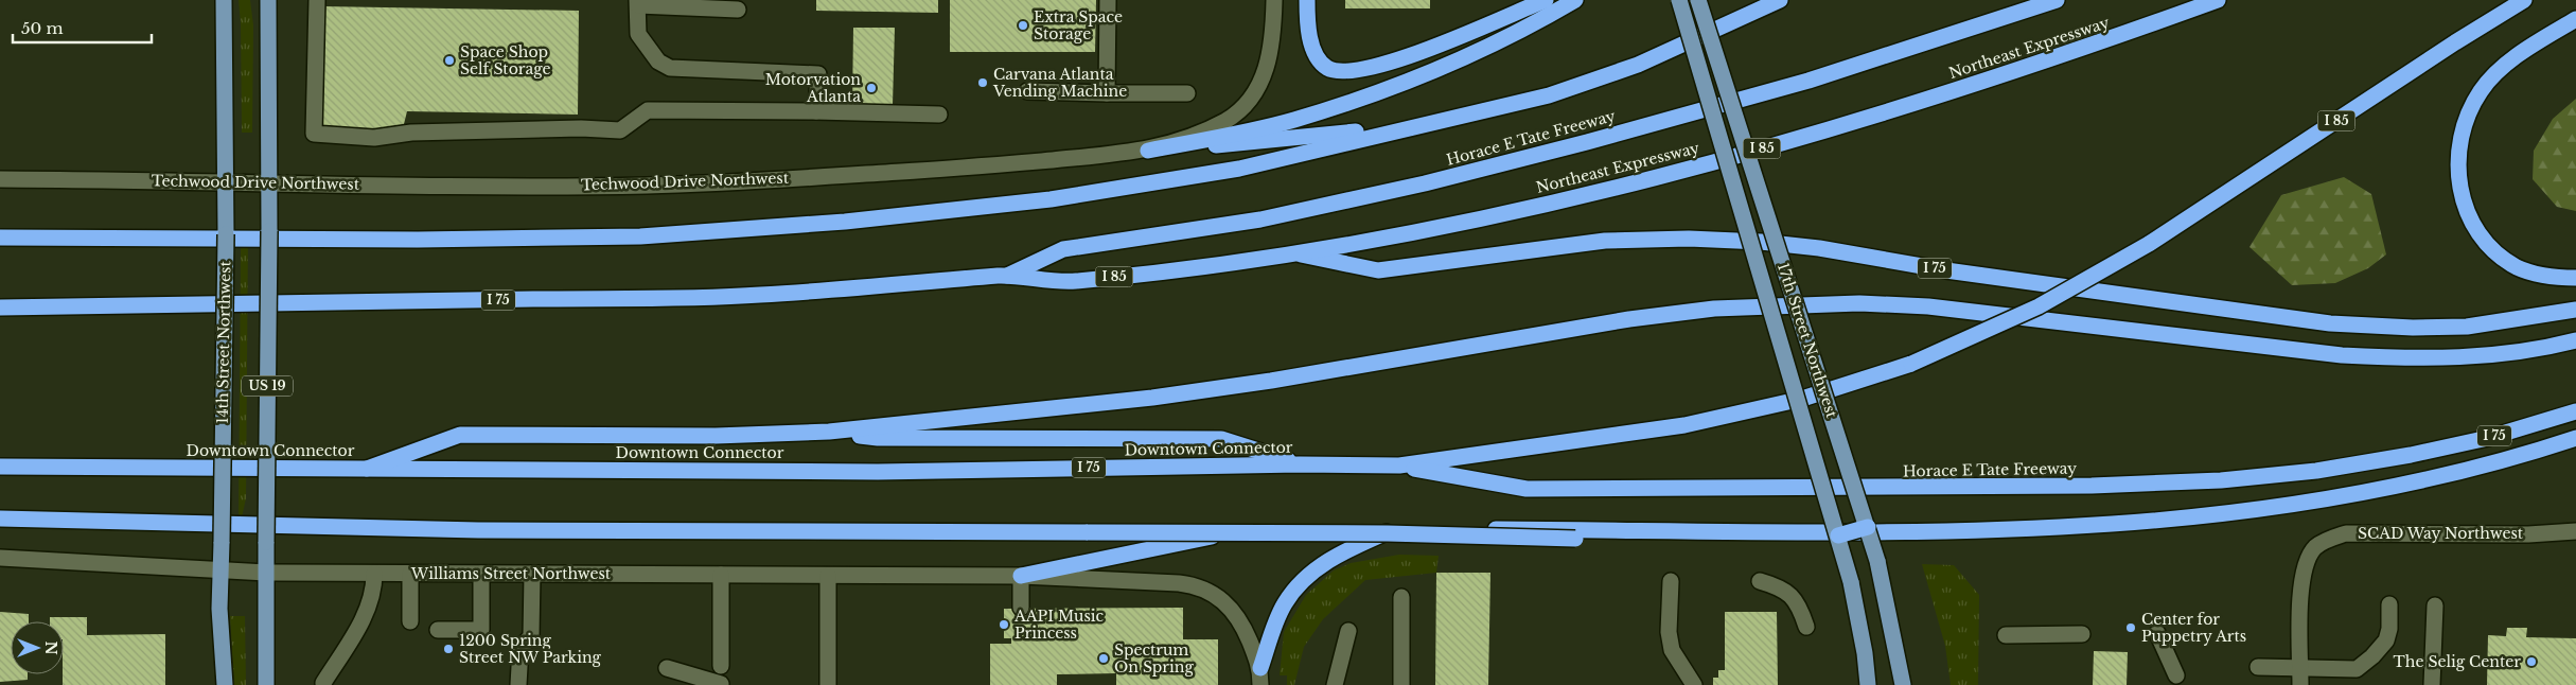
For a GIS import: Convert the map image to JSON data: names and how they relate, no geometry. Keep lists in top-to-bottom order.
{
  "streets": {
    "highway": [
      "Northeast Expressway",
      "I 85",
      "Horace E Tate Freeway",
      "I 75",
      "Downtown Connector"
    ],
    "main road": ["17th Street Northwest", "14th Street Northwest", "US 19"],
    "street": ["Techwood Drive Northwest", "SCAD Way Northwest", "Williams Street Northwest"]
  },
  "crossings": [
    ["Northeast Expressway", "Horace E Tate Freeway"],
    ["Northeast Expressway", "I 75"],
    ["I 85", "Horace E Tate Freeway"],
    ["I 85", "Downtown Connector"],
    ["Horace E Tate Freeway", "I 75"],
    ["Horace E Tate Freeway", "Downtown Connector"],
    ["Techwood Drive Northwest", "14th Street Northwest"],
    ["Techwood Drive Northwest", "US 19"],
    ["14th Street Northwest", "Williams Street Northwest"],
    ["US 19", "Williams Street Northwest"]
  ],
  "places": [
    "Extra Space Storage",
    "Space Shop Self Storage",
    "Carvana Atlanta Vending Machine",
    "Motorvation Atlanta",
    "AAPI Music Princess",
    "Center for Puppetry Arts",
    "1200 Spring Street NW Parking",
    "Spectrum On Spring",
    "The Selig Center"
  ],
  "scale_bar": "50 m",
  "north": "right"
}
